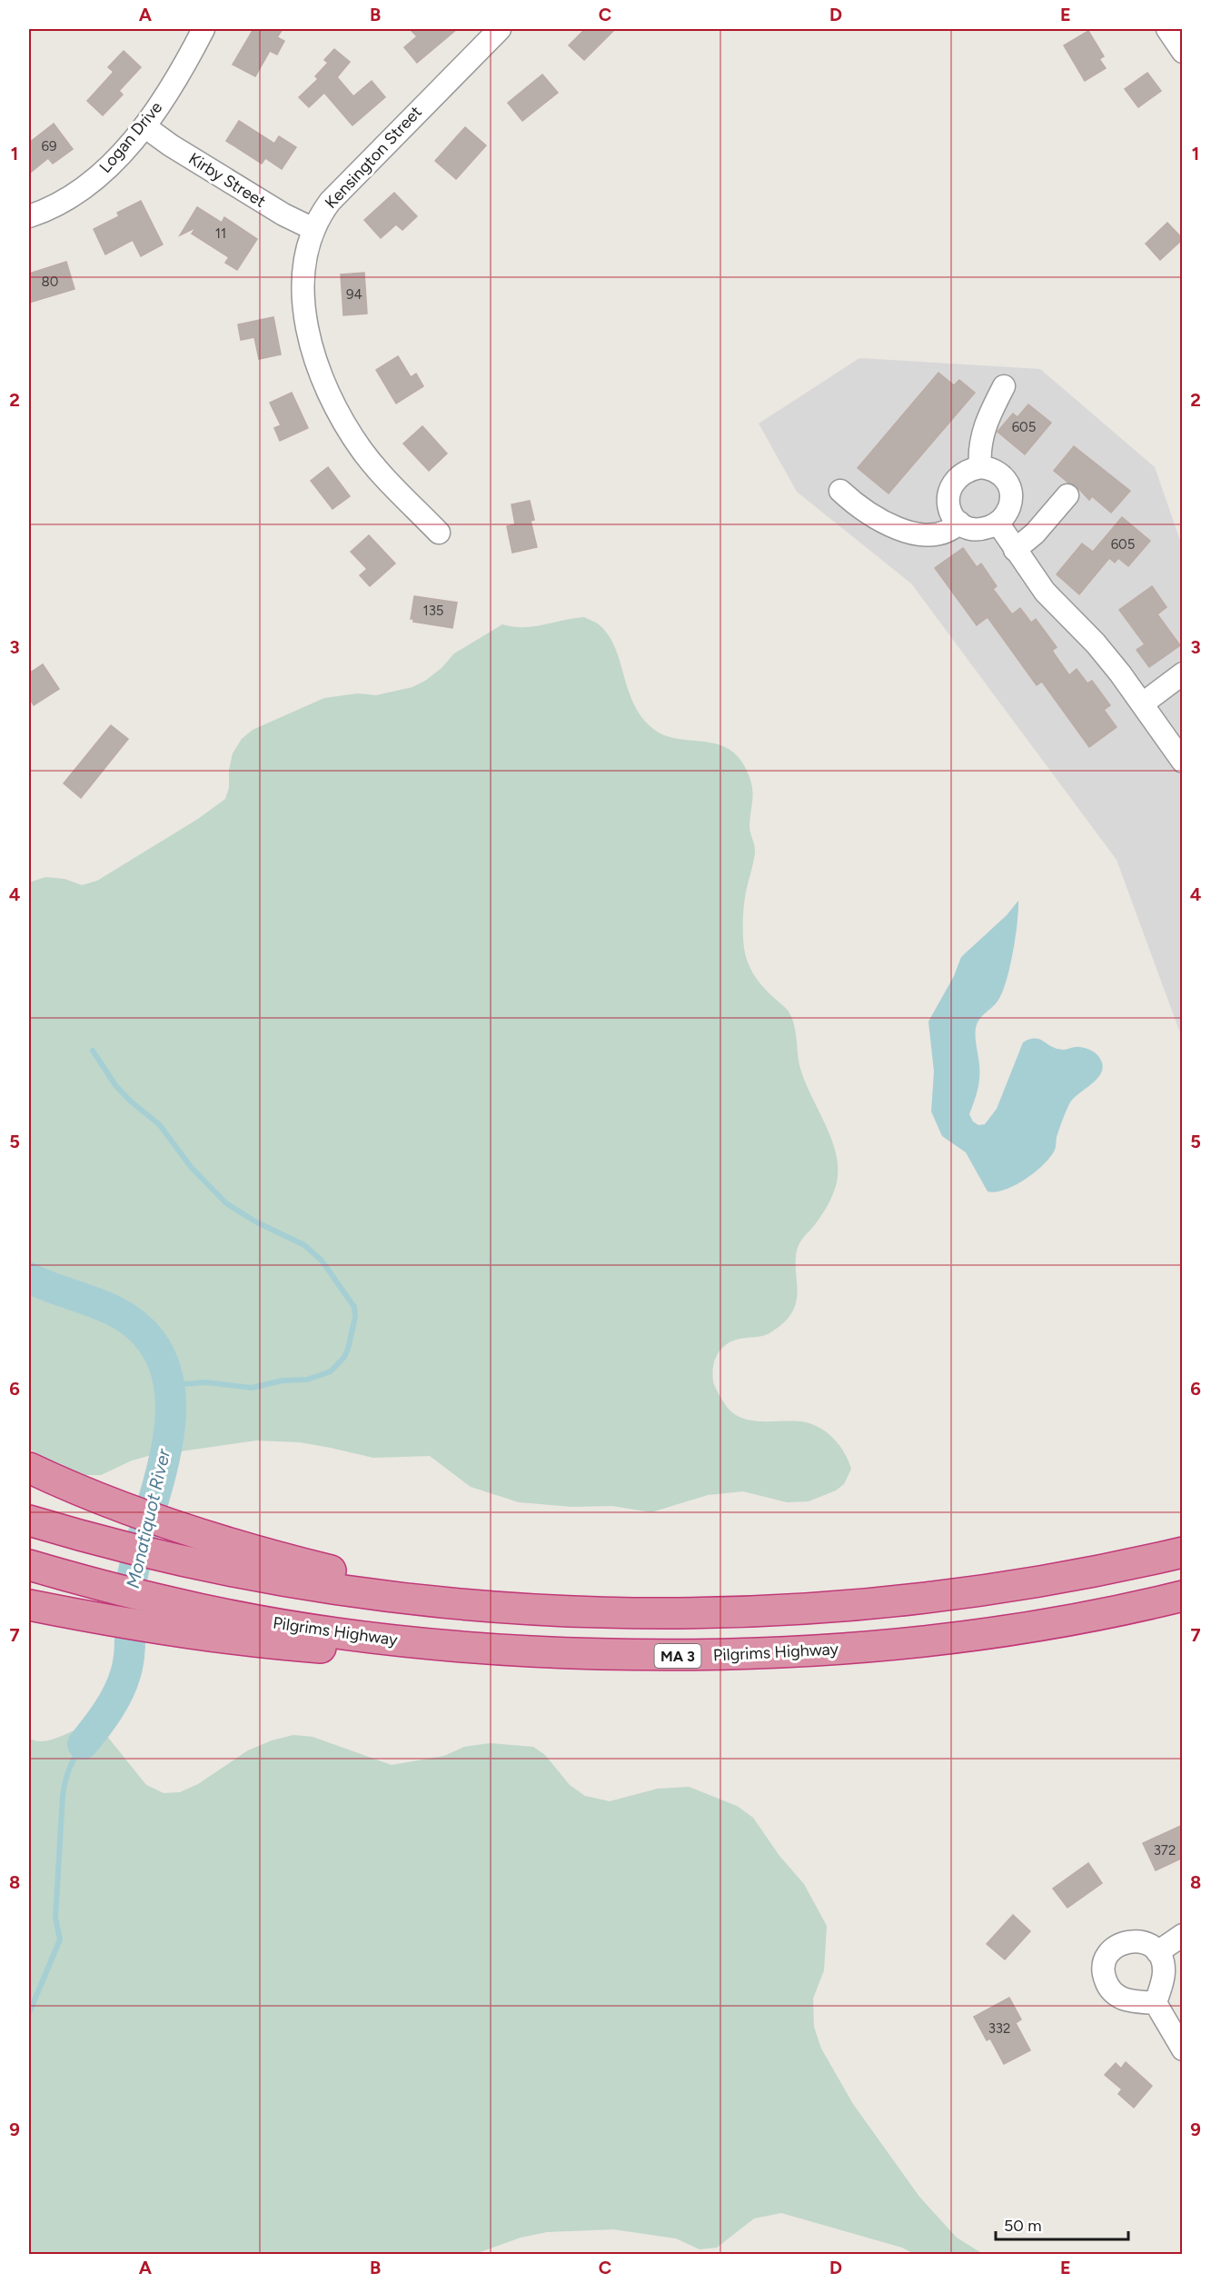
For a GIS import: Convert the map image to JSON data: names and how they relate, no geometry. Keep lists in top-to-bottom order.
{
  "streets": {
    "highway": ["Pilgrims Highway", "MA 3"],
    "street": ["Logan Drive", "Kensington Street", "Kirby Street"]
  },
  "crossings": [
    ["Logan Drive", "Kirby Street"],
    ["Kensington Street", "Kirby Street"],
    ["Pilgrims Highway", "MA 3"]
  ],
  "water": ["Monatiquot River"],
  "house_numbers": [
    "69",
    "11",
    "80",
    "94",
    "605",
    "605",
    "135",
    "372",
    "332"
  ],
  "scale_bar": "50 m",
  "grid": {
    "columns": [
      "A",
      "B",
      "C",
      "D",
      "E"
    ],
    "rows": [
      "1",
      "2",
      "3",
      "4",
      "5",
      "6",
      "7",
      "8",
      "9"
    ]
  }
}
